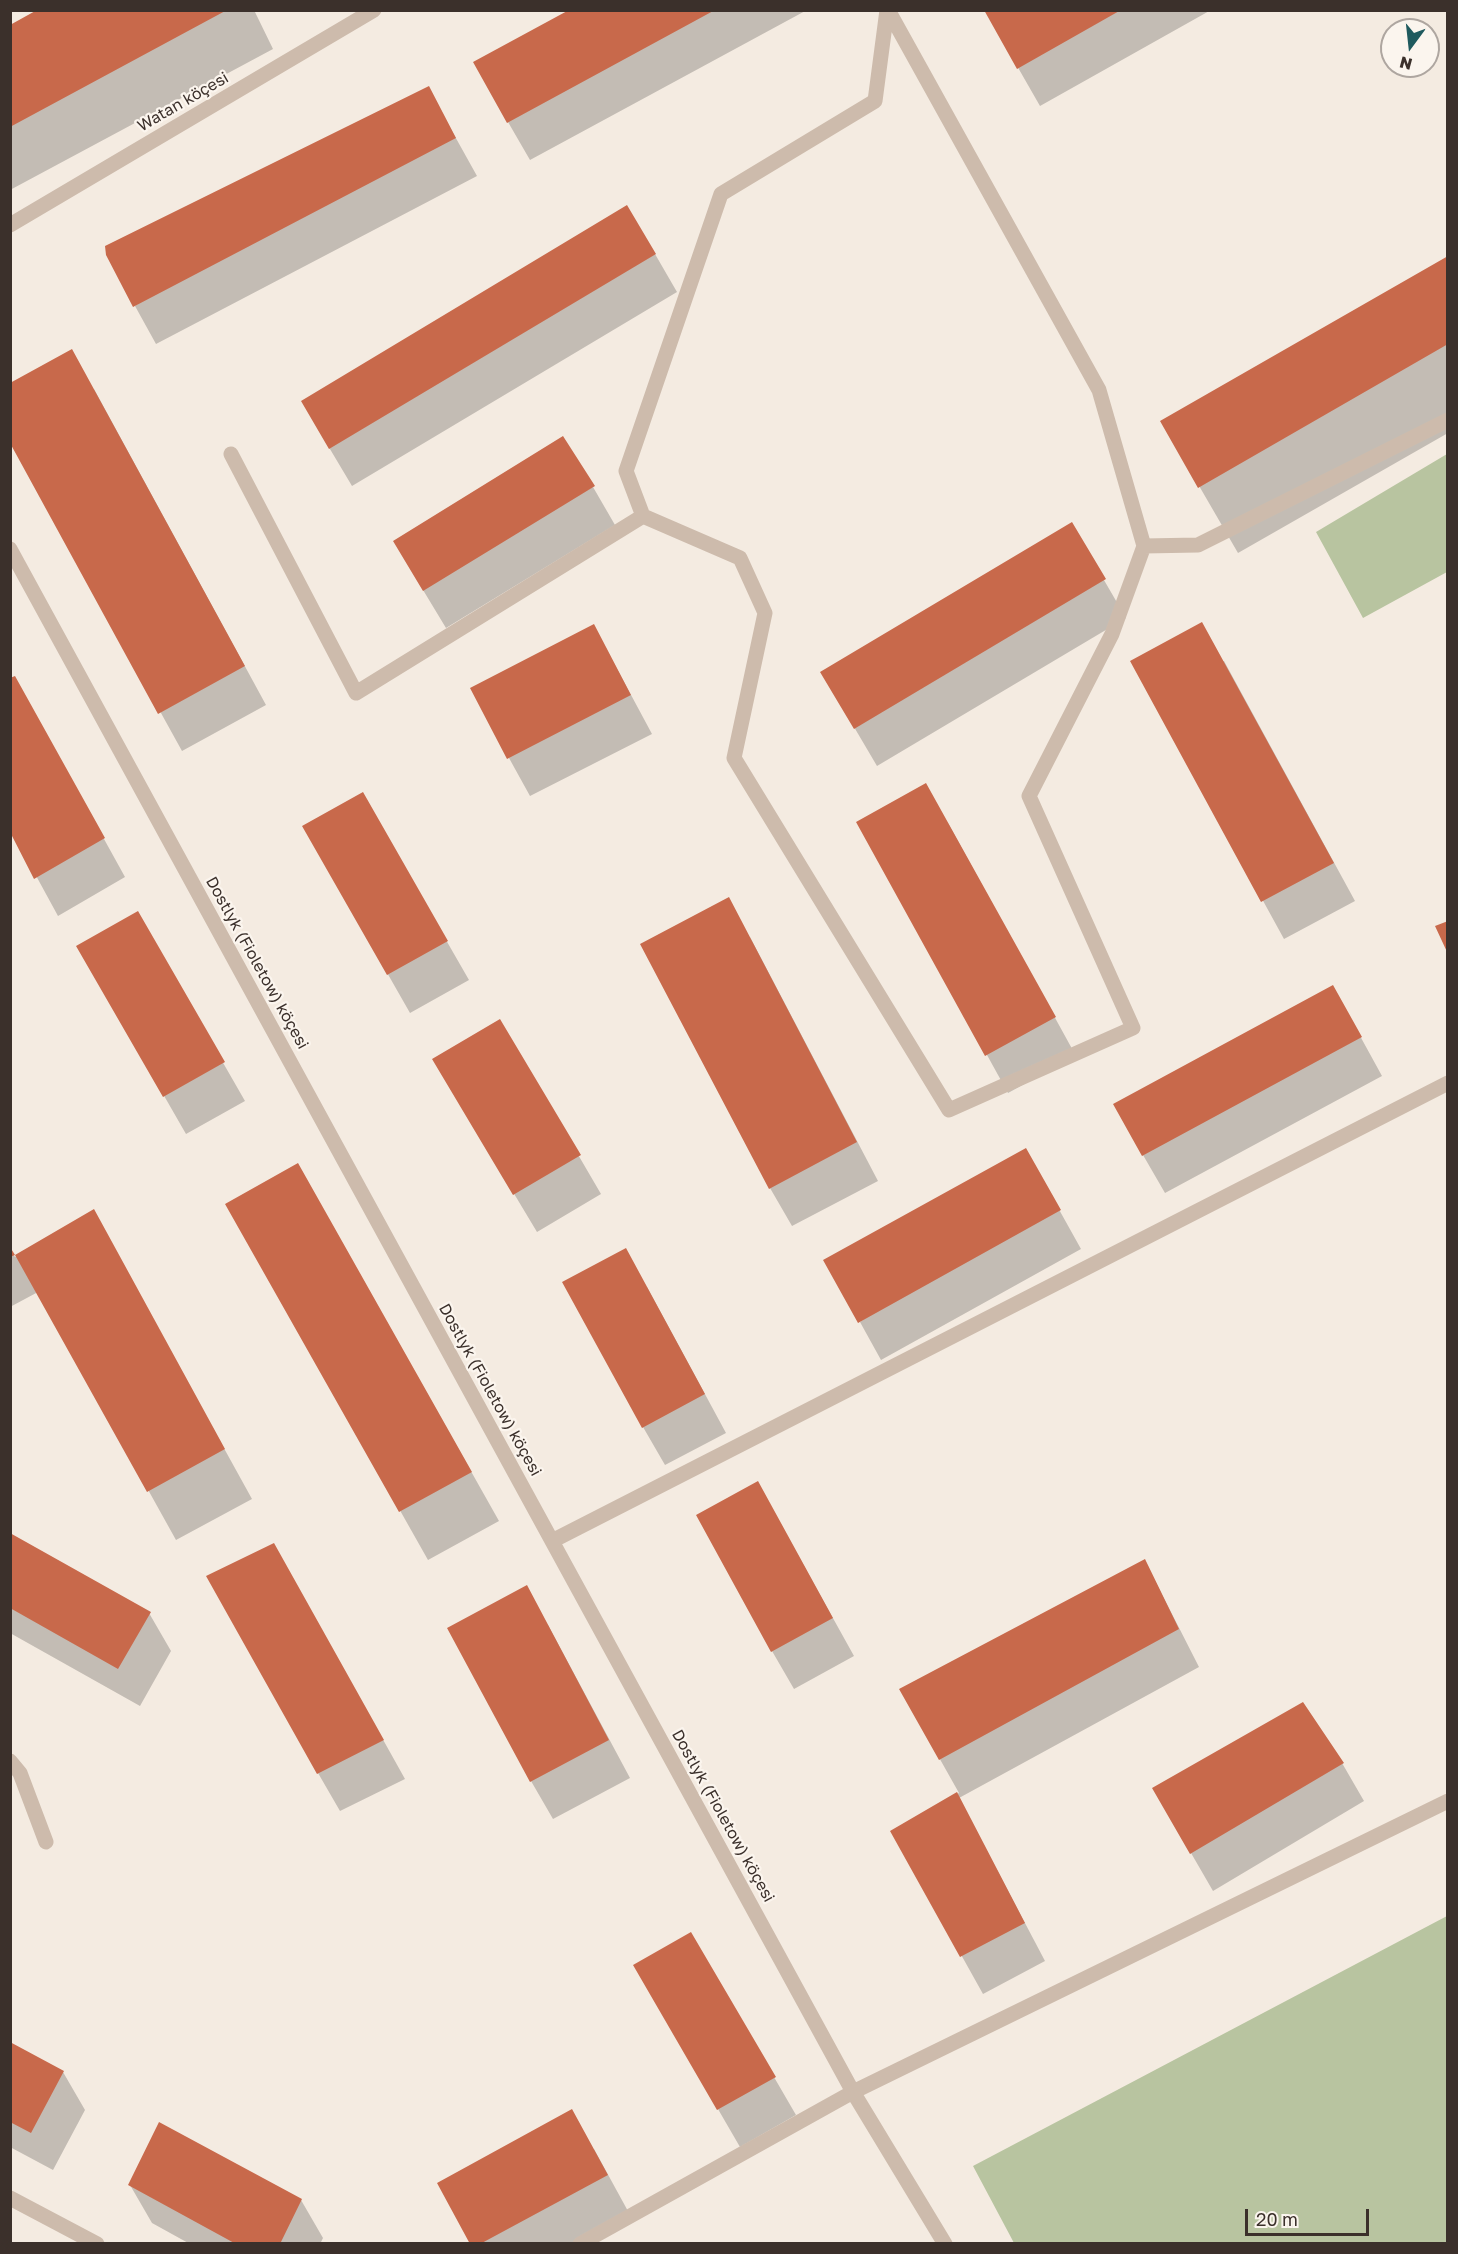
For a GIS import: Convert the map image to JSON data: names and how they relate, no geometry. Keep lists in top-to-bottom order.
{
  "streets": {
    "street": ["Watan köçesi", "Dostlyk (Fioletow) köçesi"]
  },
  "scale_bar": "20 m",
  "north": "bottom"
}
